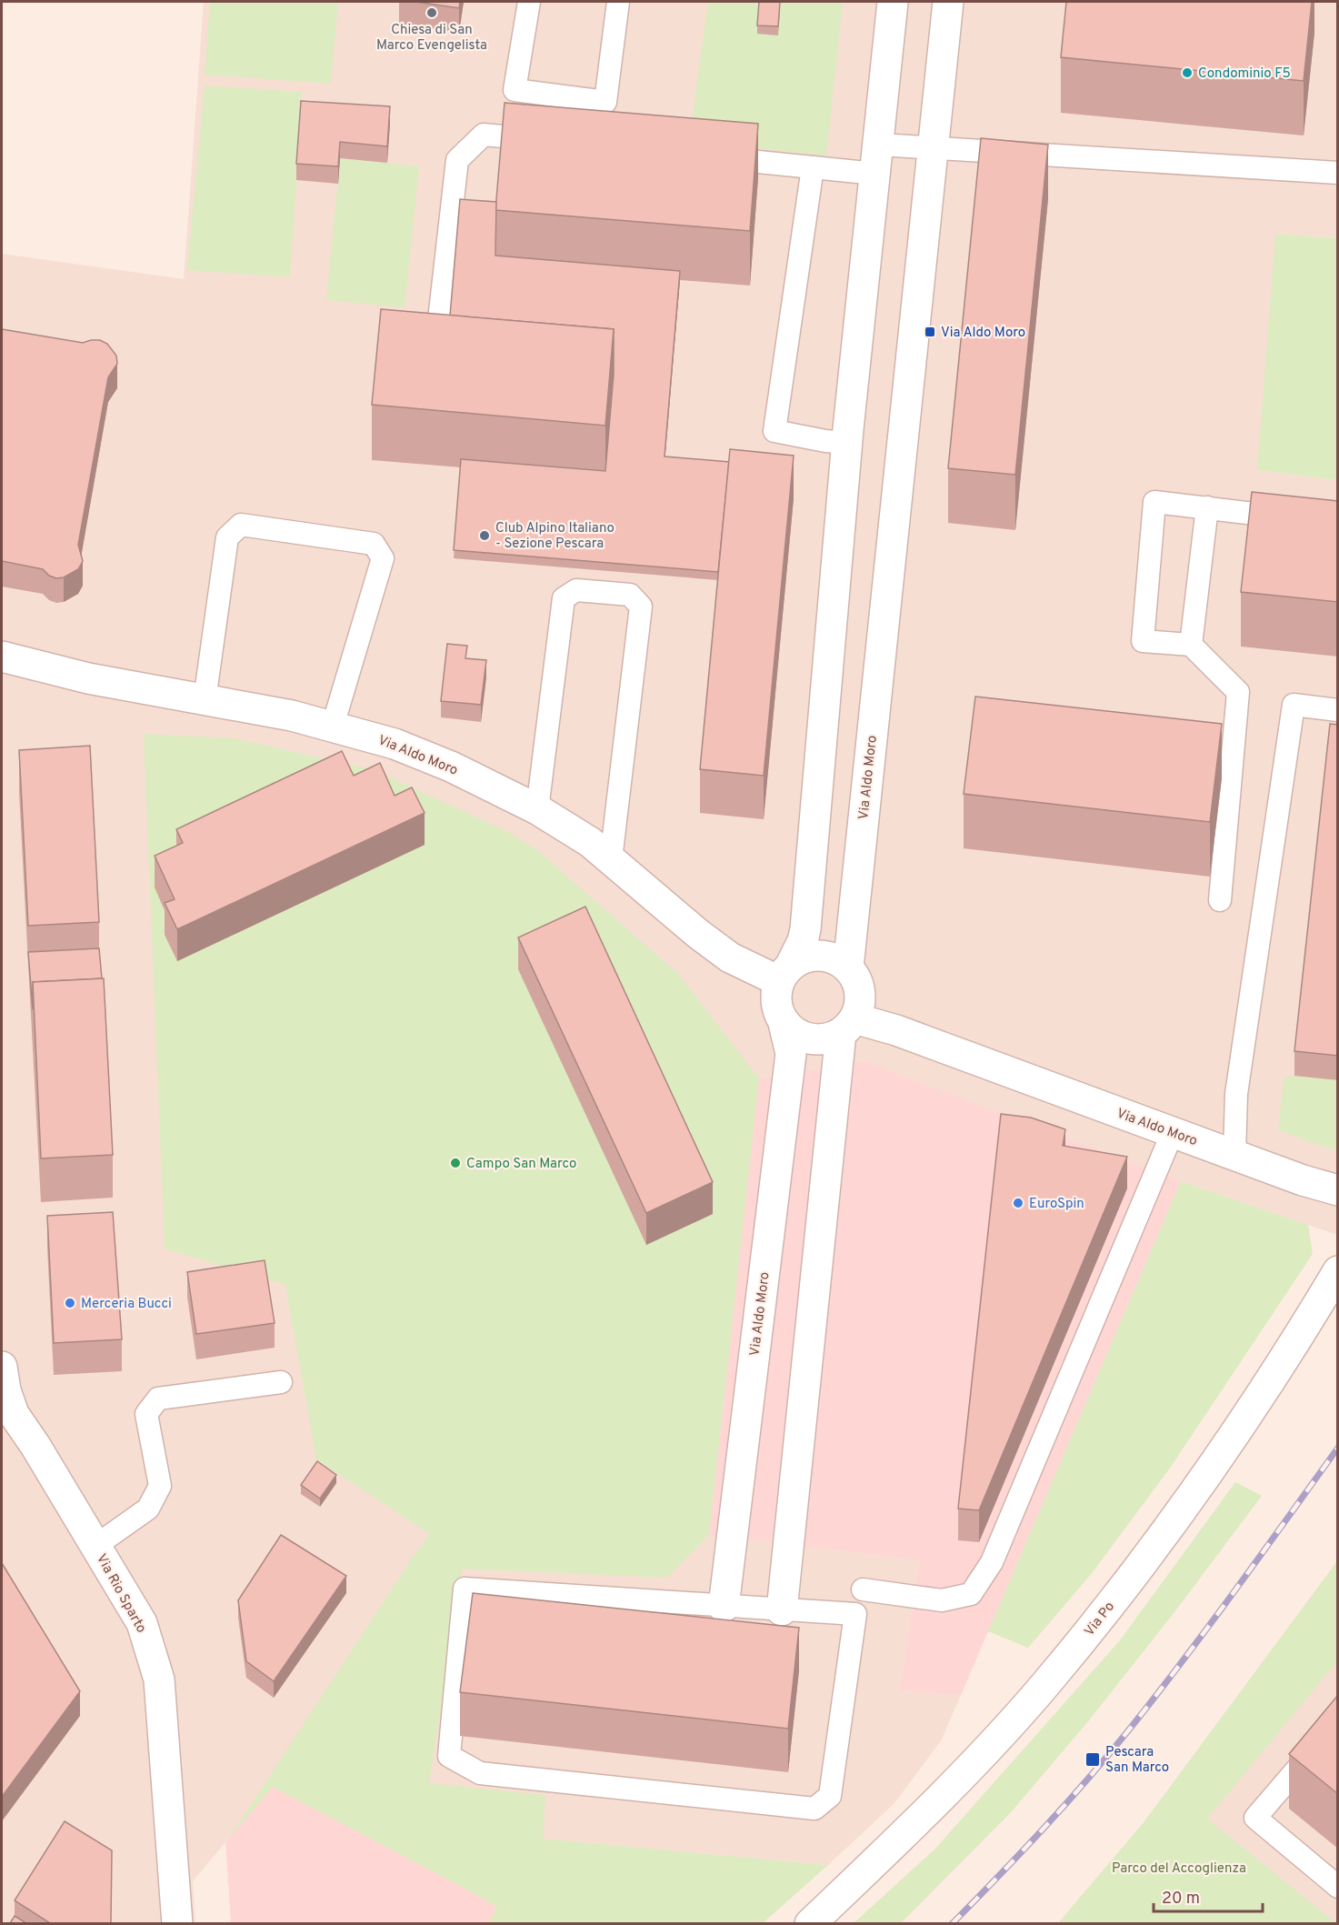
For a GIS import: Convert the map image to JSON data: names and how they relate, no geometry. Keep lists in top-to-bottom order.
{
  "streets": {
    "street": ["Via Aldo Moro", "Via Rio Sparto", "Via Po"]
  },
  "parks": ["Parco del Accoglienza"],
  "places": {
    "other": [
      "Chiesa di San Marco Evengelista",
      "Condominio F5",
      "Club Alpino Italiano - Sezione Pescara",
      "Campo San Marco",
      "EuroSpin",
      "Merceria Bucci"
    ],
    "transit": ["Via Aldo Moro", "Pescara San Marco"]
  },
  "scale_bar": "20 m"
}
